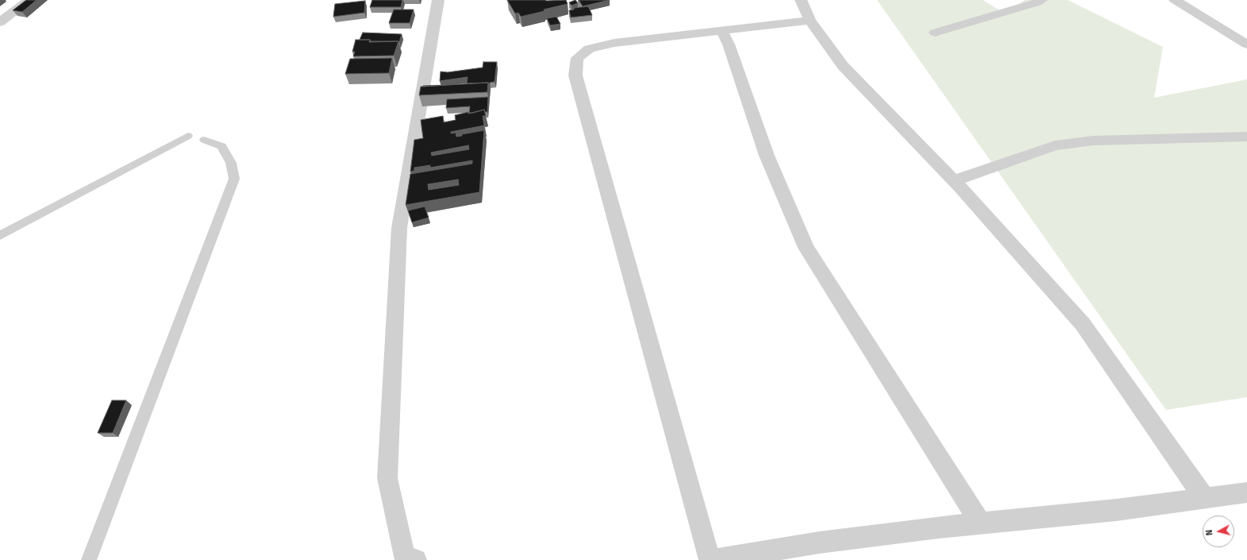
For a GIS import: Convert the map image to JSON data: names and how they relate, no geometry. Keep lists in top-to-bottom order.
{
  "north": "left"
}
